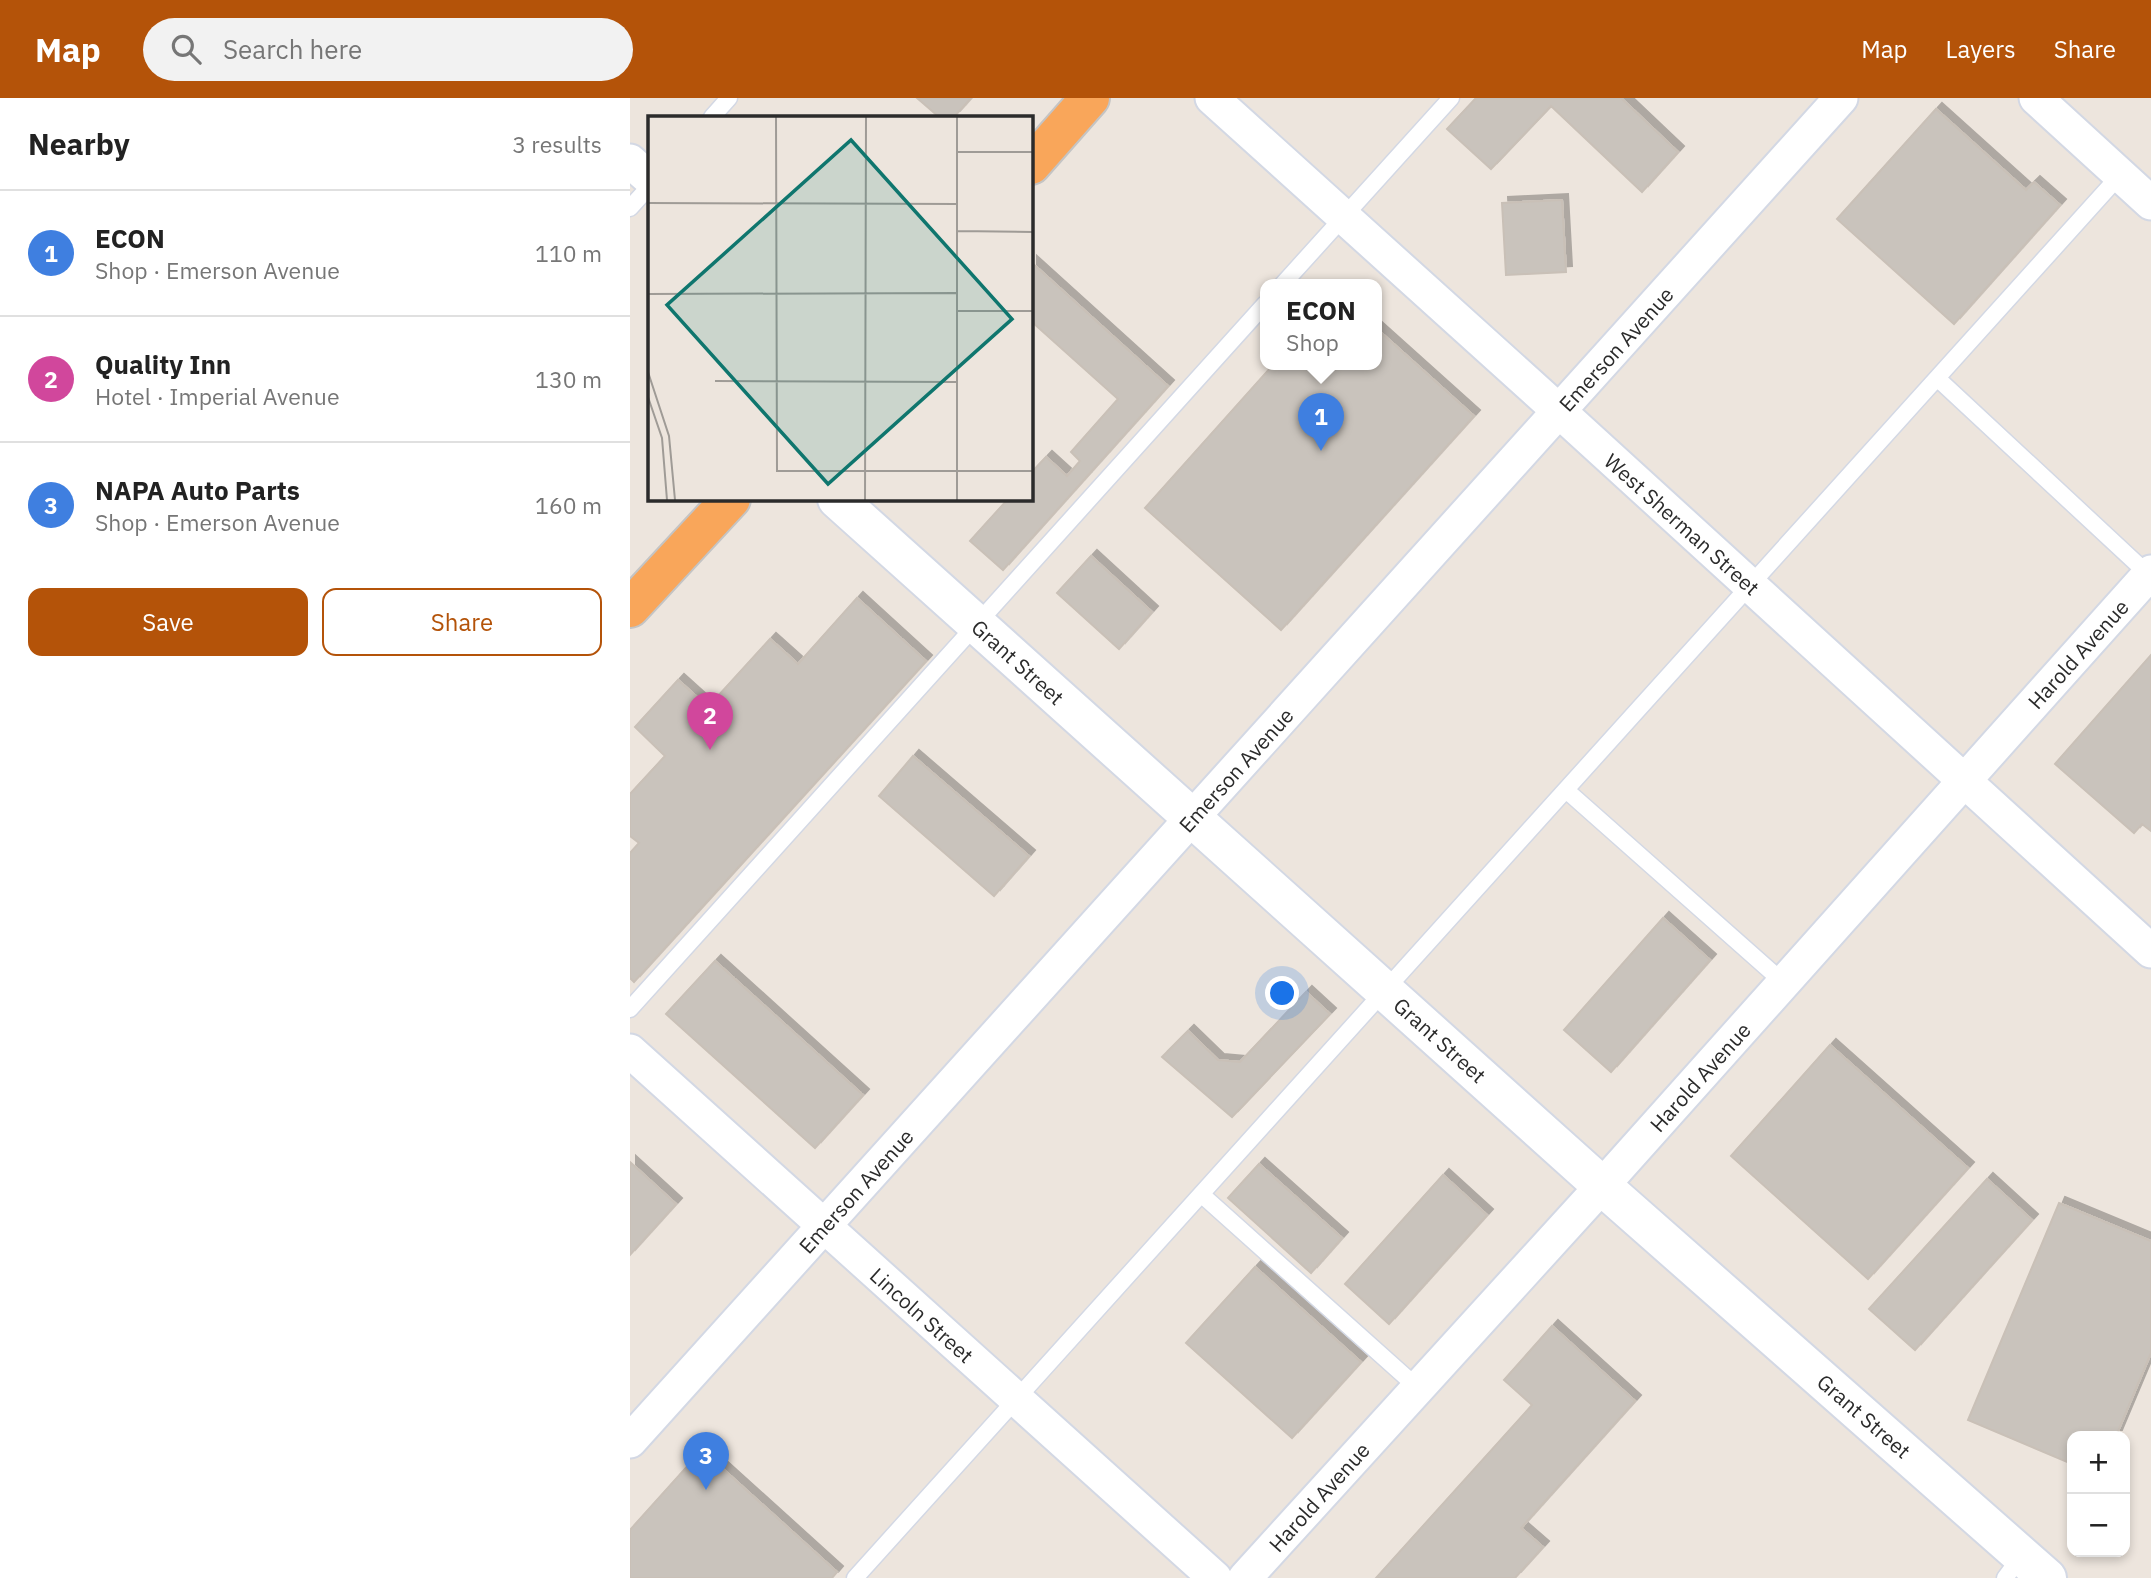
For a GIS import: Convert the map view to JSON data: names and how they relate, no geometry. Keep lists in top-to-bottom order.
{
  "streets": {
    "street": [
      "Emerson Avenue",
      "West Sherman Street",
      "Harold Avenue",
      "Grant Street",
      "Lincoln Street"
    ]
  },
  "crossings": [
    ["Emerson Avenue", "West Sherman Street"],
    ["Emerson Avenue", "Grant Street"],
    ["Emerson Avenue", "Lincoln Street"],
    ["West Sherman Street", "Harold Avenue"],
    ["Harold Avenue", "Grant Street"]
  ],
  "page": {
    "header": "Map",
    "search": "Search here",
    "nav": ["Map", "Layers", "Share"],
    "heading": ["Nearby", "3 results"],
    "list": [
      {
        "mark": "1",
        "name": "ECON",
        "note": "Shop · Emerson Avenue",
        "value": "110 m"
      },
      {
        "mark": "2",
        "name": "Quality Inn",
        "note": "Hotel · Imperial Avenue",
        "value": "130 m"
      },
      {
        "mark": "3",
        "name": "NAPA Auto Parts",
        "note": "Shop · Emerson Avenue",
        "value": "160 m"
      }
    ],
    "popup": ["ECON", "Shop"],
    "pins": ["1", "2", "3"],
    "buttons": ["Save", "Share"],
    "map_buttons": ["+", "−"]
  }
}
